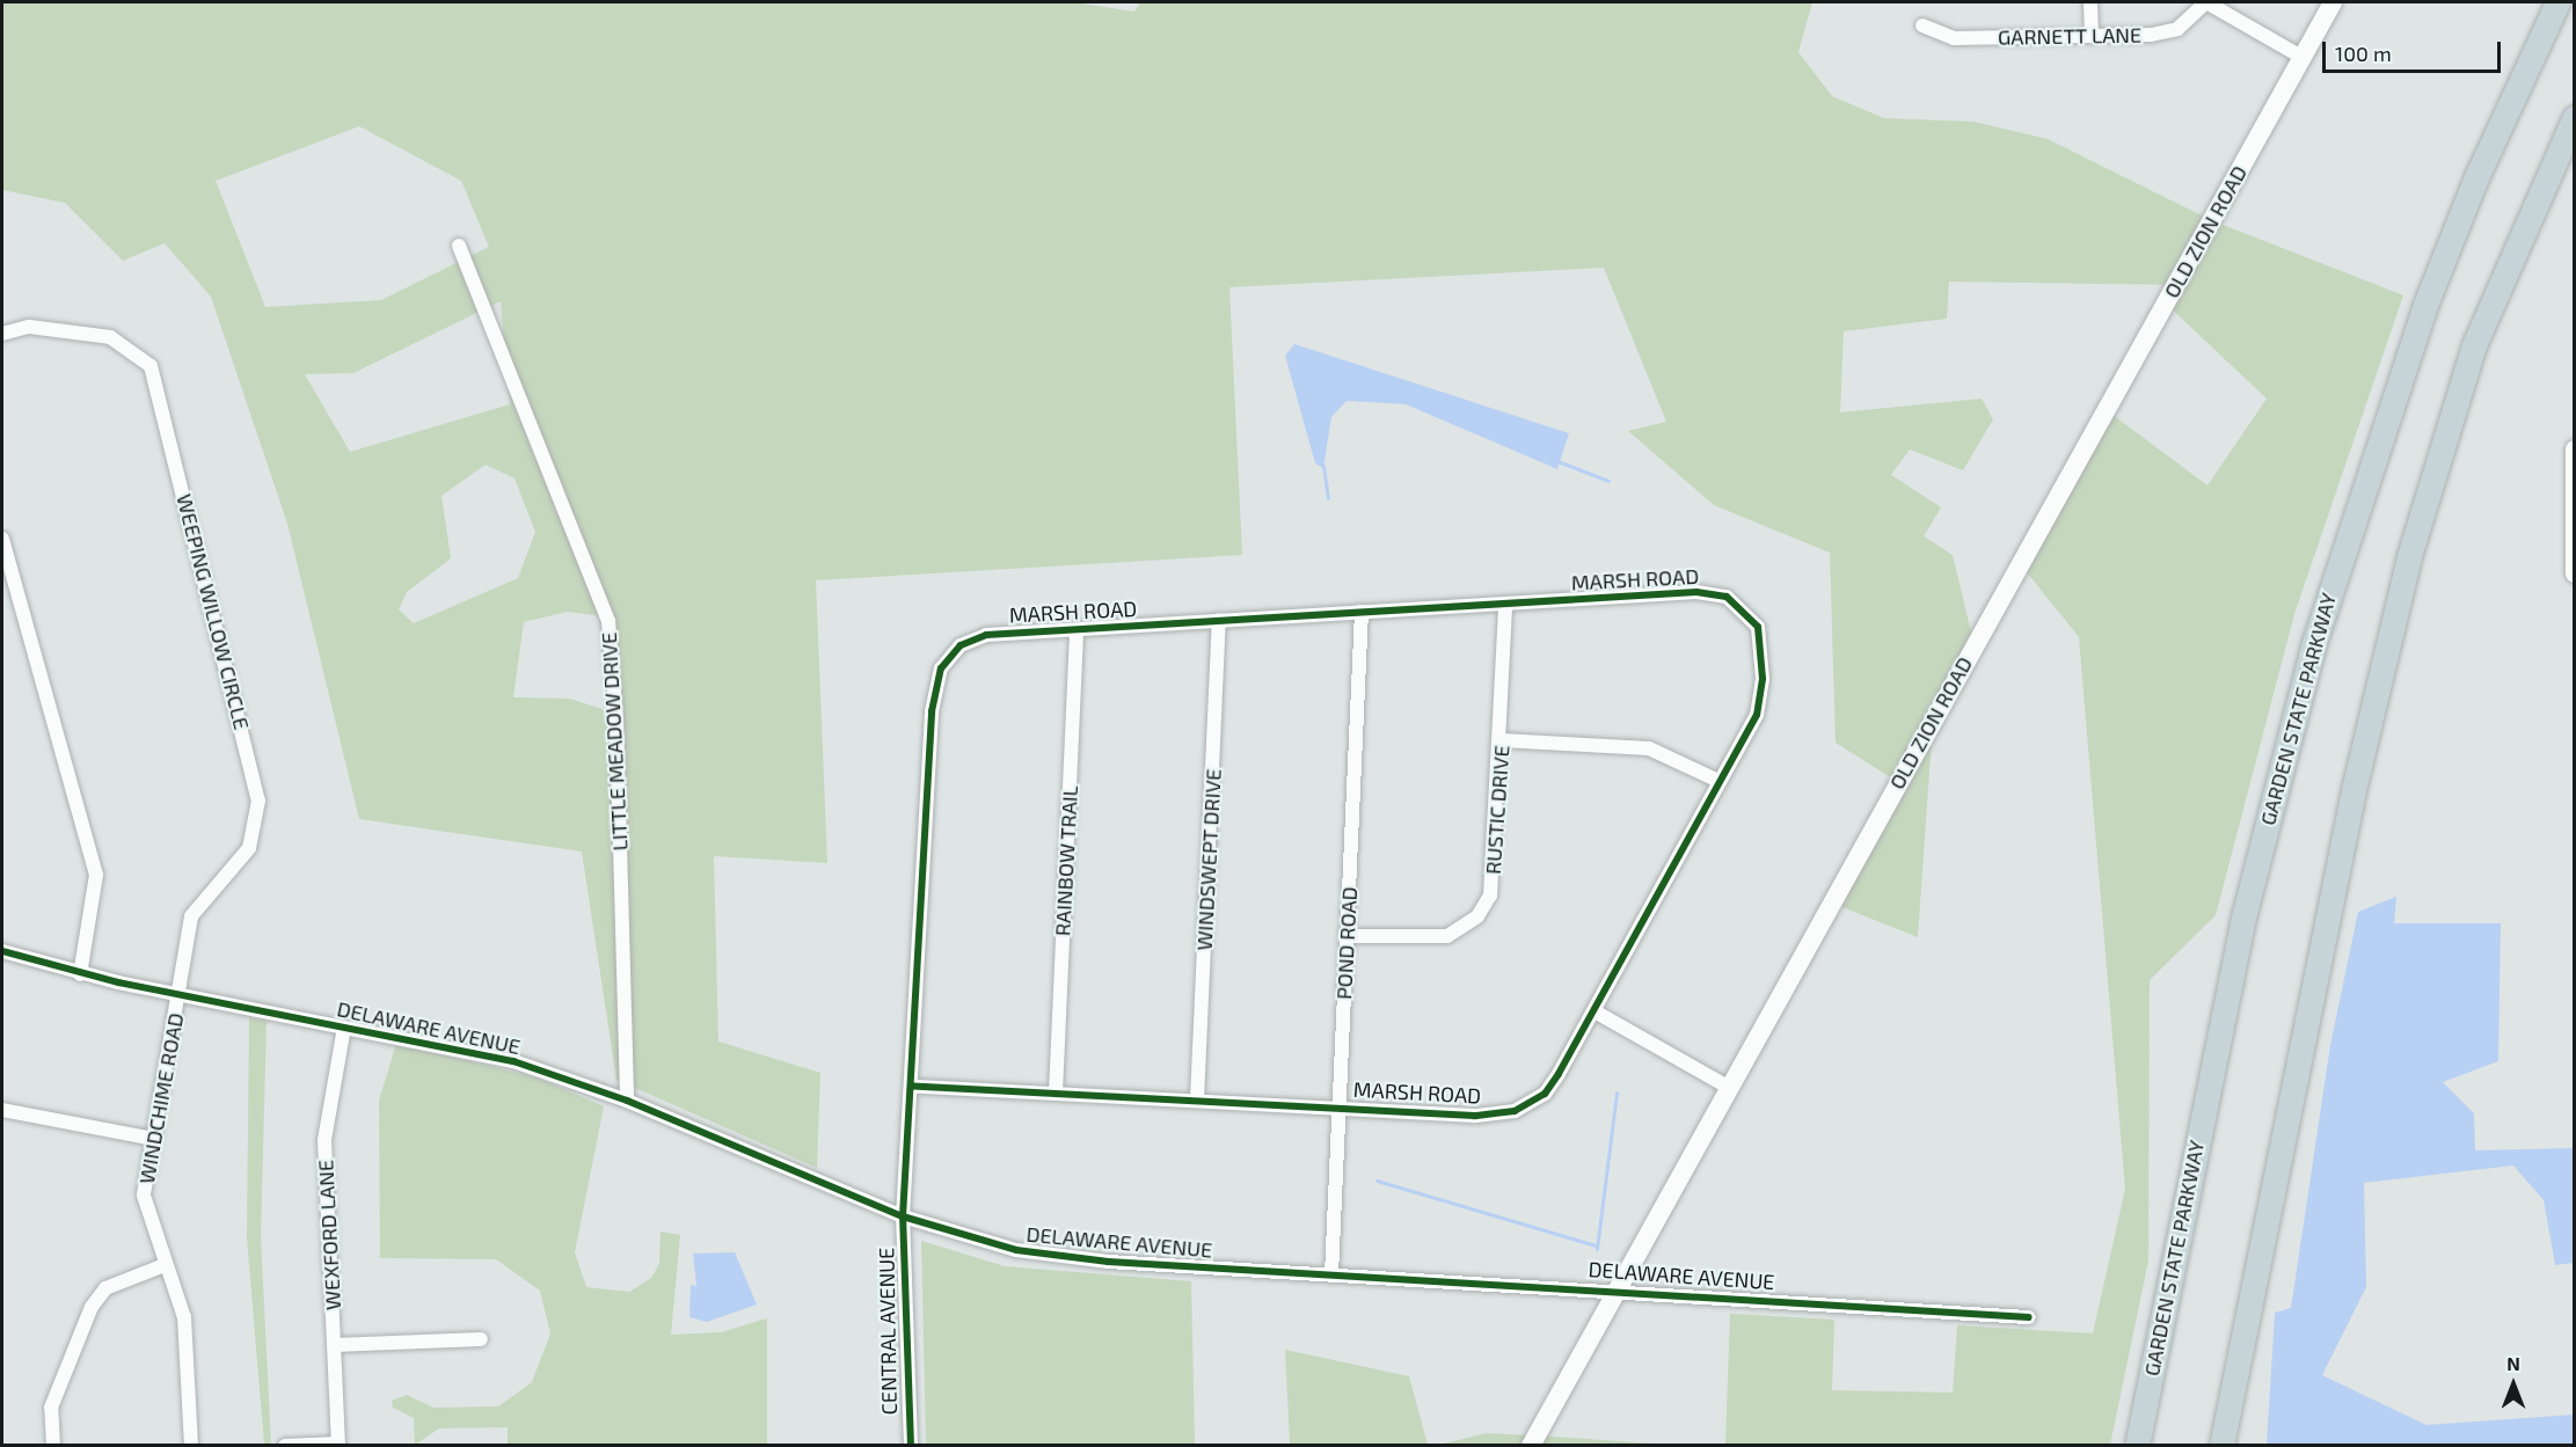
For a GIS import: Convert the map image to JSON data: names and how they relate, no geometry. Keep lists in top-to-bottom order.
{
  "streets": {
    "highway": ["GARDEN STATE PARKWAY"],
    "street": [
      "GARNETT LANE",
      "OLD ZION ROAD",
      "MARSH ROAD",
      "WEEPING WILLOW CIRCLE",
      "LITTLE MEADOW DRIVE",
      "RUSTIC DRIVE",
      "WINDSWEPT DRIVE",
      "RAINBOW TRAIL",
      "POND ROAD",
      "DELAWARE AVENUE",
      "WINDCHIME ROAD",
      "WEXFORD LANE",
      "CENTRAL AVENUE"
    ]
  },
  "crossings": [
    ["OLD ZION ROAD", "DELAWARE AVENUE"],
    ["MARSH ROAD", "RUSTIC DRIVE"],
    ["MARSH ROAD", "WINDSWEPT DRIVE"],
    ["MARSH ROAD", "RAINBOW TRAIL"],
    ["MARSH ROAD", "POND ROAD"],
    ["MARSH ROAD", "DELAWARE AVENUE"],
    ["MARSH ROAD", "CENTRAL AVENUE"],
    ["WEEPING WILLOW CIRCLE", "DELAWARE AVENUE"],
    ["WEEPING WILLOW CIRCLE", "WINDCHIME ROAD"],
    ["LITTLE MEADOW DRIVE", "DELAWARE AVENUE"],
    ["RUSTIC DRIVE", "POND ROAD"],
    ["POND ROAD", "DELAWARE AVENUE"],
    ["DELAWARE AVENUE", "WINDCHIME ROAD"],
    ["DELAWARE AVENUE", "WEXFORD LANE"],
    ["DELAWARE AVENUE", "CENTRAL AVENUE"]
  ],
  "scale_bar": "100 m",
  "north": "top"
}
